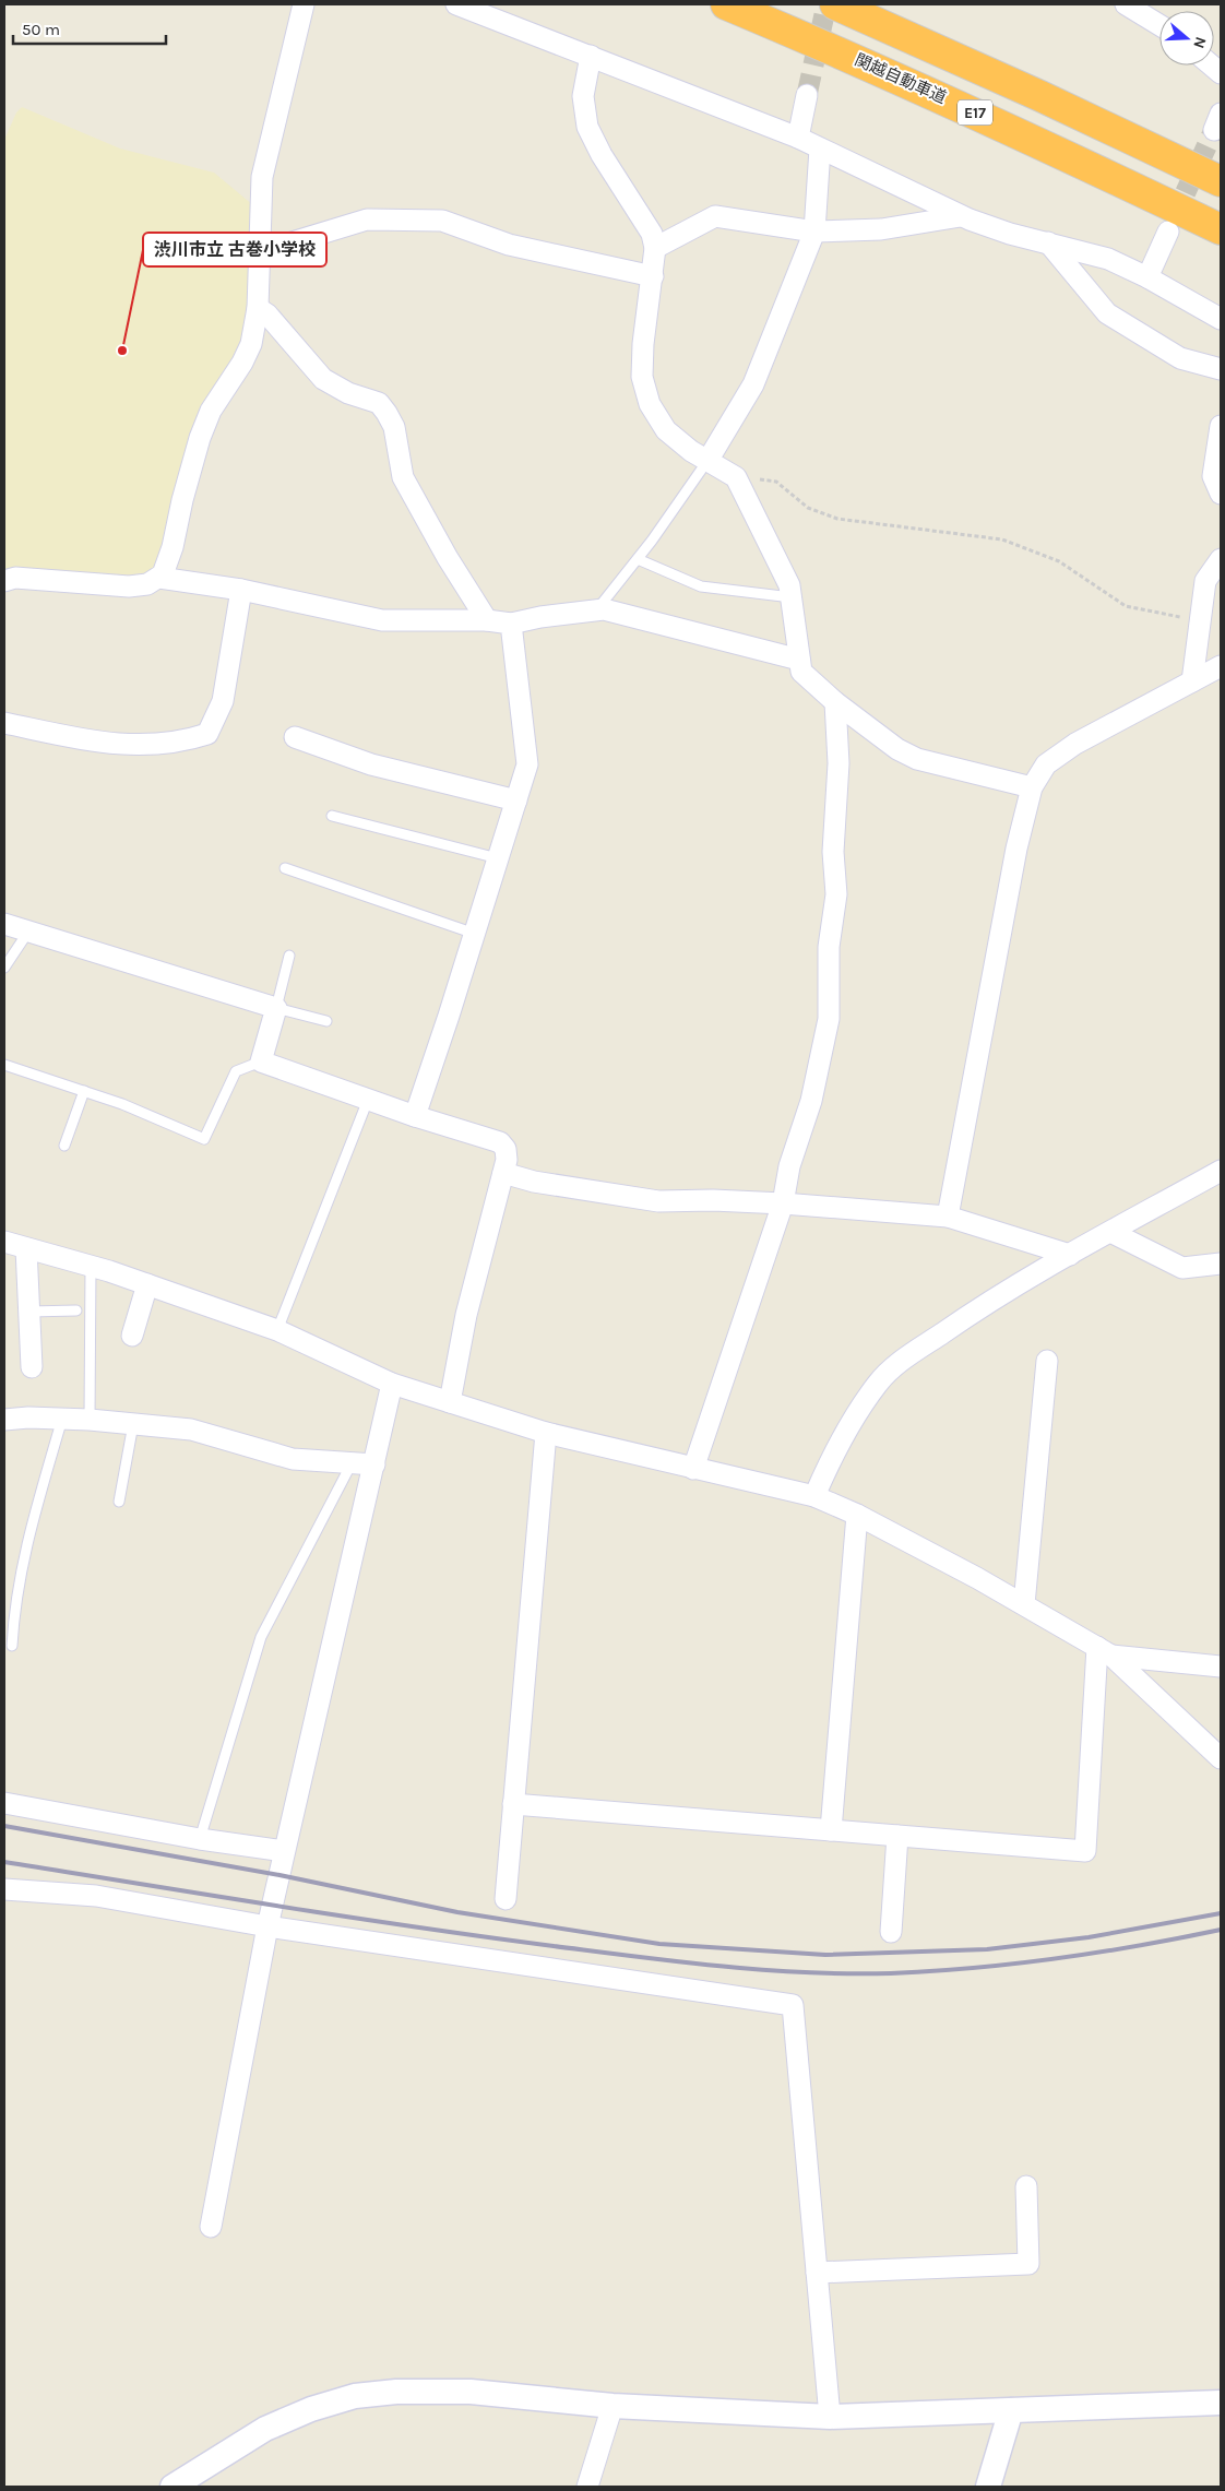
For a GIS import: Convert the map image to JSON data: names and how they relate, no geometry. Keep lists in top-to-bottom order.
{
  "streets": {
    "highway": ["関越自動車道", "E17"]
  },
  "places": ["渋川市立 古巻小学校"],
  "scale_bar": "50 m",
  "north": "right"
}
